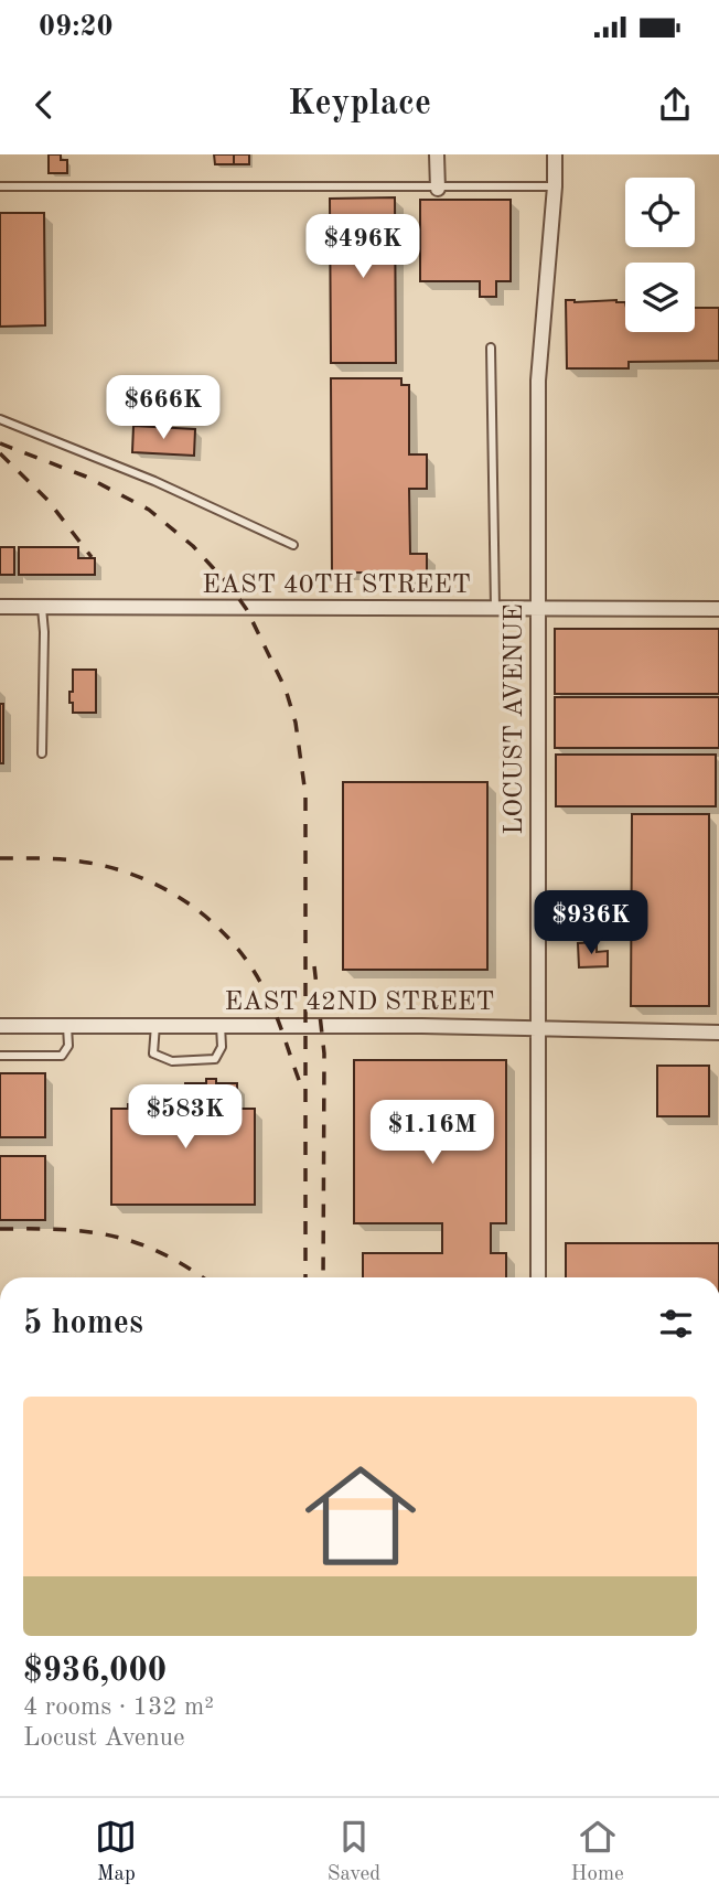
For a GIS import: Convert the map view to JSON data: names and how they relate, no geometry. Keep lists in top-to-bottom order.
{
  "streets": {
    "street": ["EAST 40TH STREET", "LOCUST AVENUE", "EAST 42ND STREET"]
  },
  "crossings": [
    ["EAST 40TH STREET", "LOCUST AVENUE"],
    ["LOCUST AVENUE", "EAST 42ND STREET"]
  ],
  "page": {
    "status": "09:20",
    "header": "Keyplace",
    "price": [
      "$496K",
      "$666K",
      "$936K",
      "$583K",
      "$1.16M"
    ],
    "heading": "5 homes",
    "list": [
      {
        "name": "$936,000",
        "note": "4 rooms · 132 m² · Locust Avenue"
      }
    ],
    "tabs": ["Map", "Saved", "Home"]
  }
}
